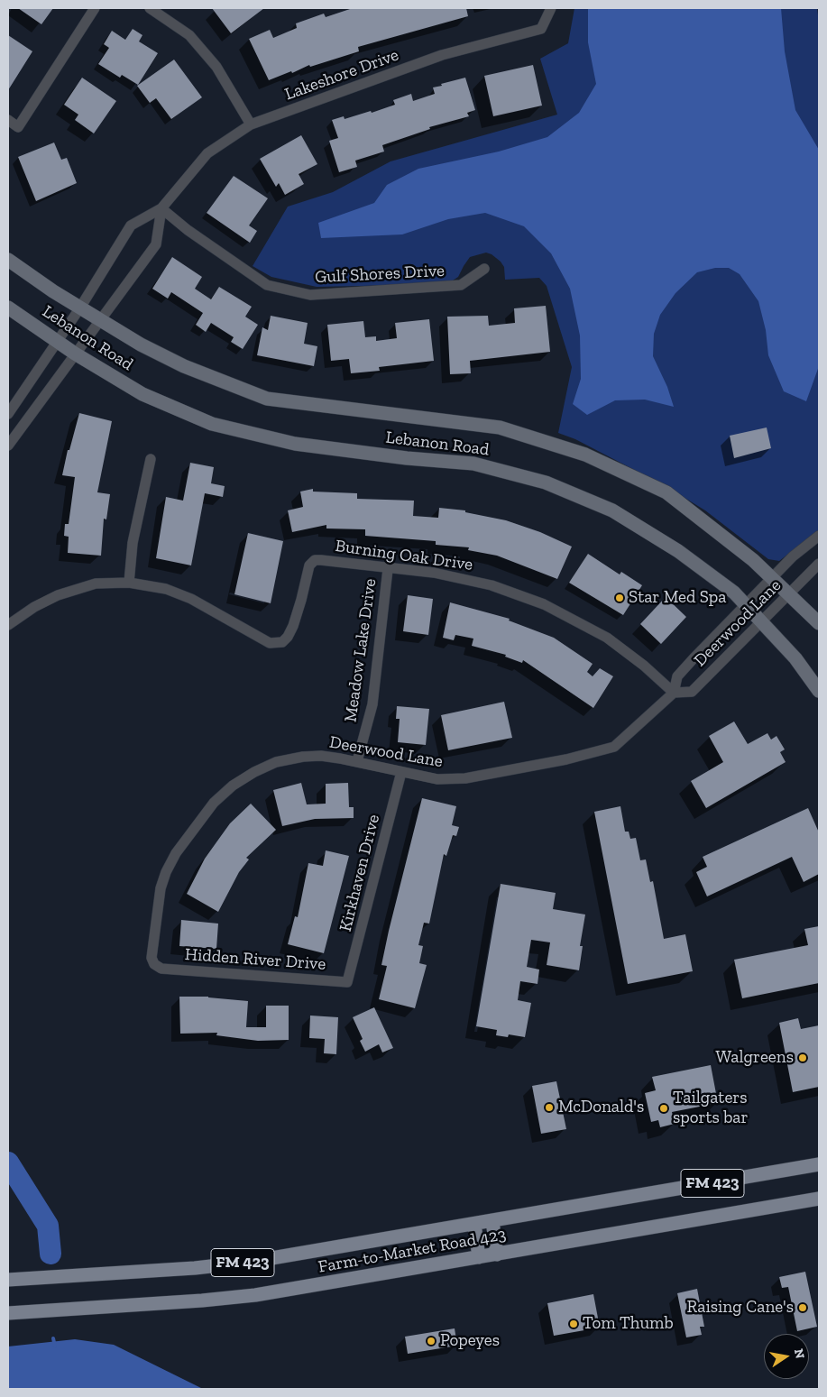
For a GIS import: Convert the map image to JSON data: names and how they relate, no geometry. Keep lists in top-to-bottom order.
{
  "streets": {
    "main road": ["Lebanon Road", "FM 423", "Farm-to-Market Road 423"],
    "street": [
      "Lakeshore Drive",
      "Gulf Shores Drive",
      "Burning Oak Drive",
      "Deerwood Lane",
      "Meadow Lake Drive",
      "Kirkhaven Drive",
      "Hidden River Drive"
    ]
  },
  "crossings": [
    ["Lakeshore Drive", "Gulf Shores Drive"],
    ["Lakeshore Drive", "Lebanon Road"],
    ["Lebanon Road", "Deerwood Lane"],
    ["Burning Oak Drive", "Deerwood Lane"],
    ["Burning Oak Drive", "Meadow Lake Drive"],
    ["Deerwood Lane", "Meadow Lake Drive"],
    ["Deerwood Lane", "Kirkhaven Drive"],
    ["Deerwood Lane", "Hidden River Drive"],
    ["Kirkhaven Drive", "Hidden River Drive"]
  ],
  "places": [
    "Star Med Spa",
    "Walgreens",
    "McDonald's",
    "Tailgaters sports bar",
    "Raising Cane's",
    "Tom Thumb",
    "Popeyes"
  ],
  "north": "right"
}
